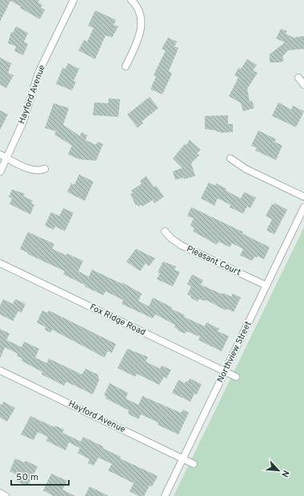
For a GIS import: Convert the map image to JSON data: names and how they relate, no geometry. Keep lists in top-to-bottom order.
{
  "streets": {
    "street": [
      "Hayford Avenue",
      "Pleasant Court",
      "Fox Ridge Road",
      "Northview Street"
    ]
  },
  "crossings": [
    ["Hayford Avenue", "Northview Street"],
    ["Pleasant Court", "Northview Street"],
    ["Fox Ridge Road", "Northview Street"]
  ],
  "scale_bar": "50 m",
  "north": "bottom right"
}
